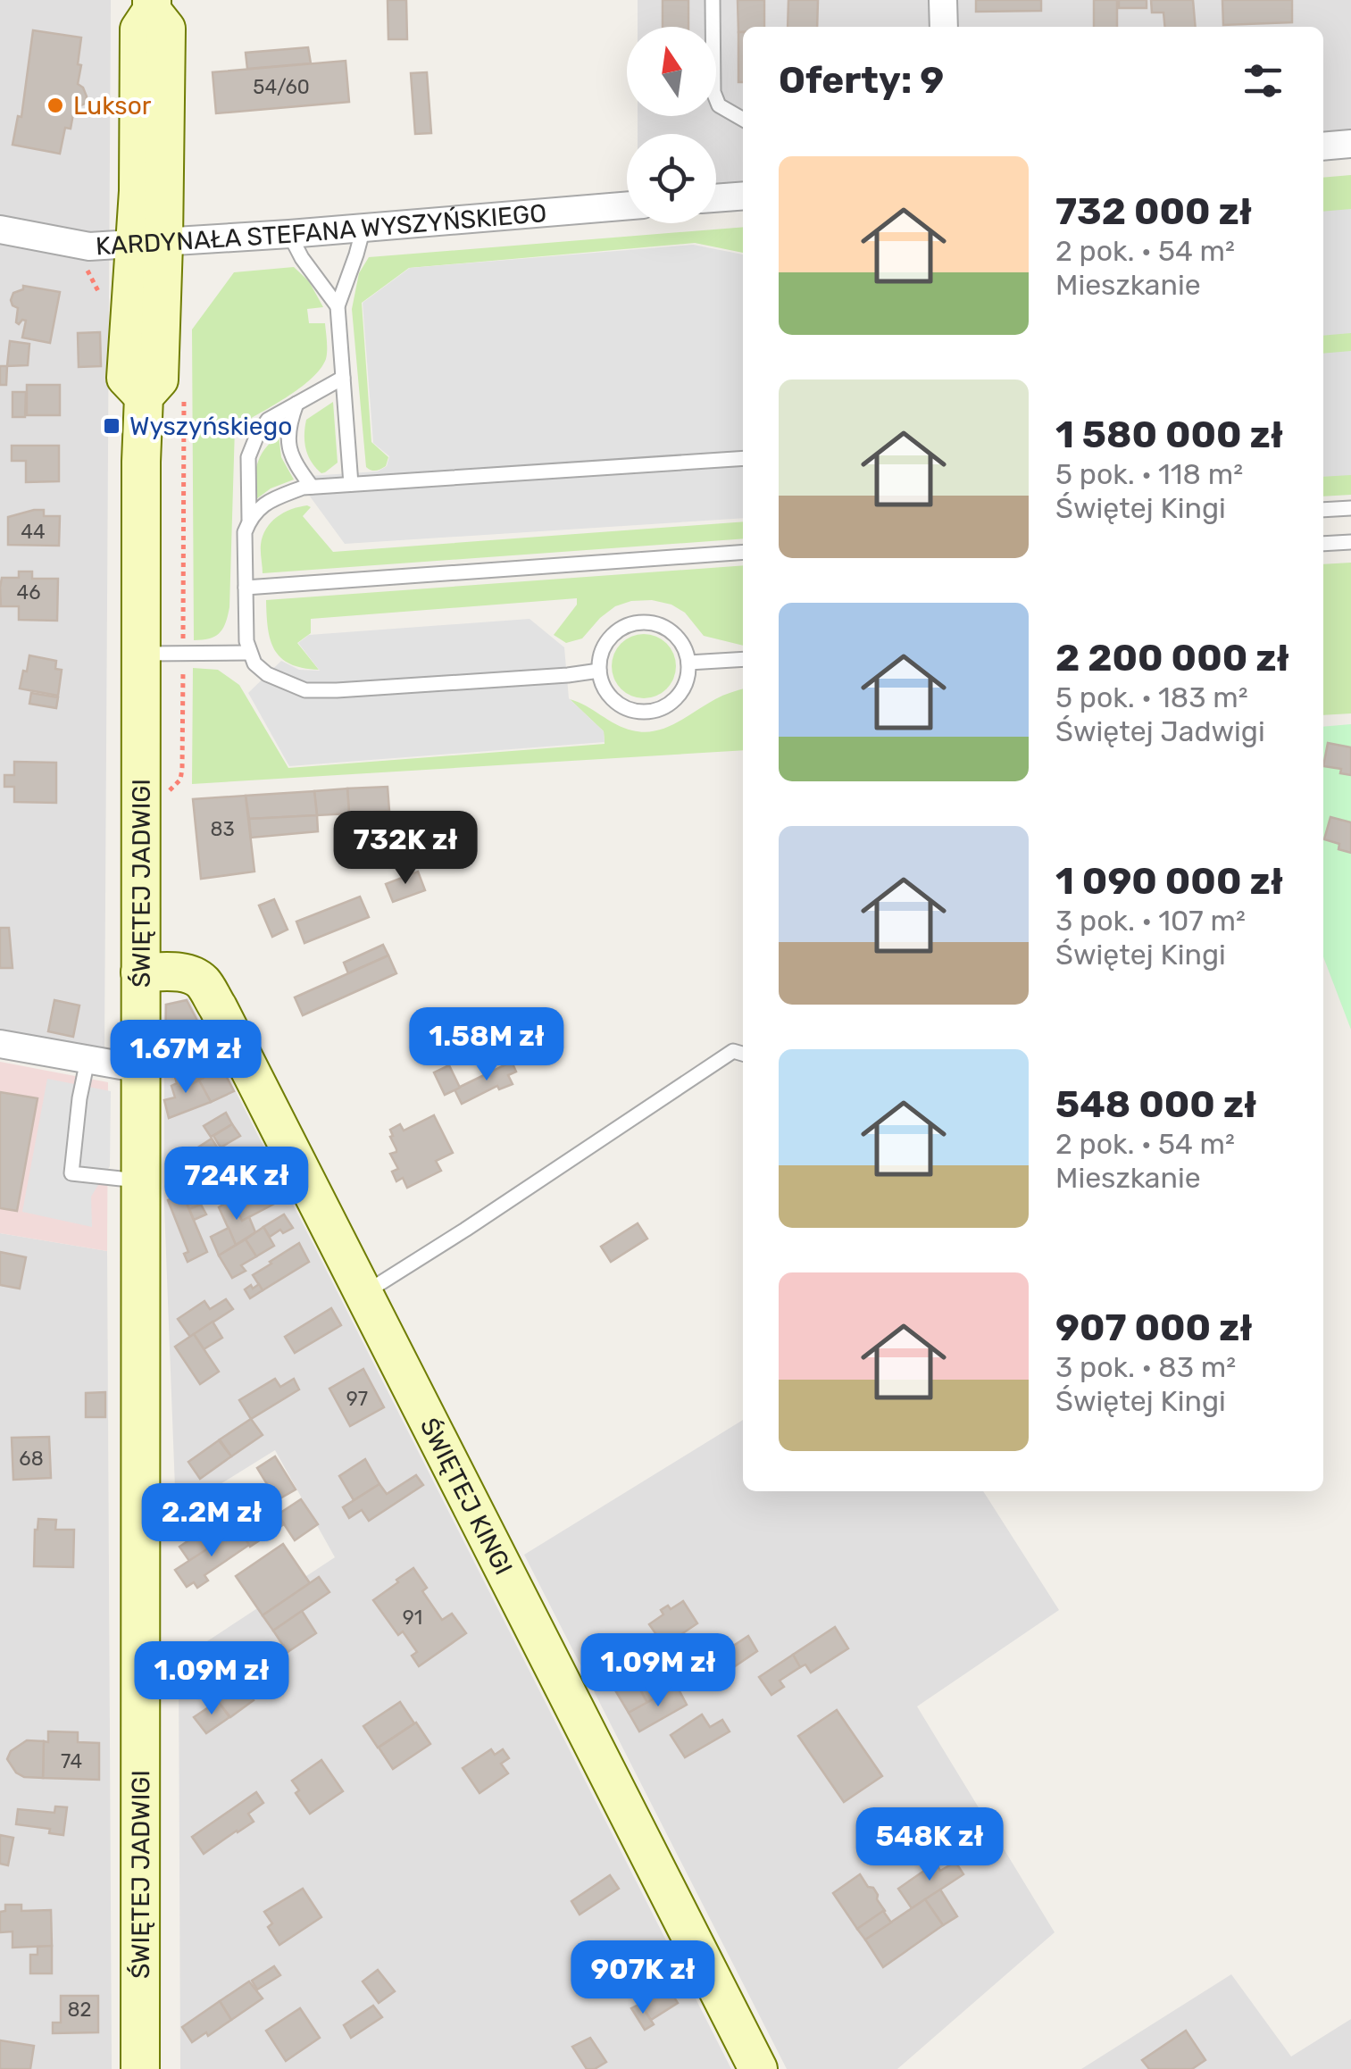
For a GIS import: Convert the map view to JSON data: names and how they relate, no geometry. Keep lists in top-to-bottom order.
{
  "streets": {
    "main road": ["ŚWIĘTEJ JADWIGI", "ŚWIĘTEJ KINGI"],
    "street": ["KARDYNAŁA STEFANA WYSZYŃSKIEGO"]
  },
  "crossings": [
    ["KARDYNAŁA STEFANA WYSZYŃSKIEGO", "ŚWIĘTEJ JADWIGI"],
    ["ŚWIĘTEJ JADWIGI", "ŚWIĘTEJ KINGI"]
  ],
  "places": {
    "other": ["Luksor"],
    "transit": ["Wyszyńskiego"]
  },
  "house_numbers": [
    "54/60",
    "44",
    "46",
    "83",
    "97",
    "68",
    "91",
    "74",
    "82"
  ],
  "north": "top",
  "page": {
    "heading": "Oferty: 9",
    "list": [
      {
        "name": "732 000 zł",
        "note": "2 pok. · 54 m² · Mieszkanie"
      },
      {
        "name": "1 580 000 zł",
        "note": "5 pok. · 118 m² · Świętej Kingi"
      },
      {
        "name": "2 200 000 zł",
        "note": "5 pok. · 183 m² · Świętej Jadwigi"
      },
      {
        "name": "1 090 000 zł",
        "note": "3 pok. · 107 m² · Świętej Kingi"
      },
      {
        "name": "548 000 zł",
        "note": "2 pok. · 54 m² · Mieszkanie"
      },
      {
        "name": "907 000 zł",
        "note": "3 pok. · 83 m² · Świętej Kingi"
      }
    ],
    "price": [
      "732K zł",
      "1.58M zł",
      "1.67M zł",
      "724K zł",
      "2.2M zł",
      "1.09M zł",
      "1.09M zł",
      "548K zł",
      "907K zł"
    ]
  }
}
